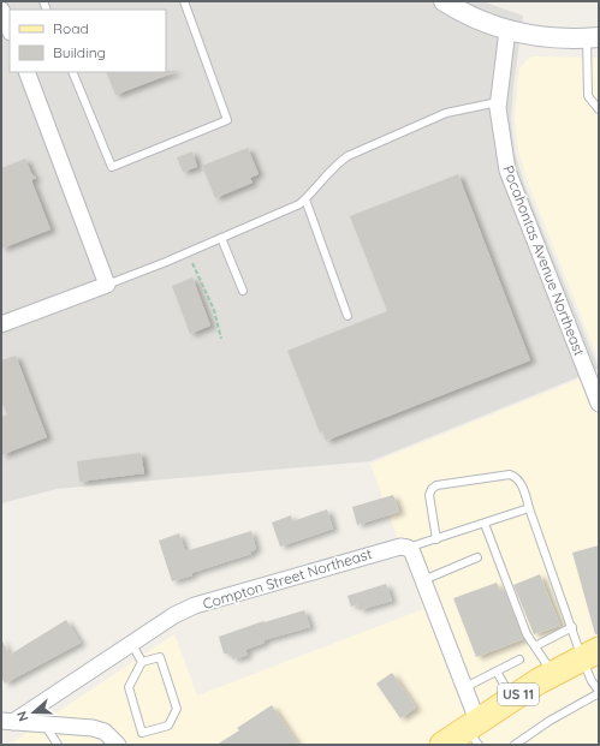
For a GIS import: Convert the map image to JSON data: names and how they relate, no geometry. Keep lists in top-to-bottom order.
{
  "streets": {
    "main road": ["US 11"],
    "street": ["Pocahontas Avenue Northeast", "Compton Street Northeast"]
  },
  "legend": ["Road", "Building"],
  "north": "left"
}
